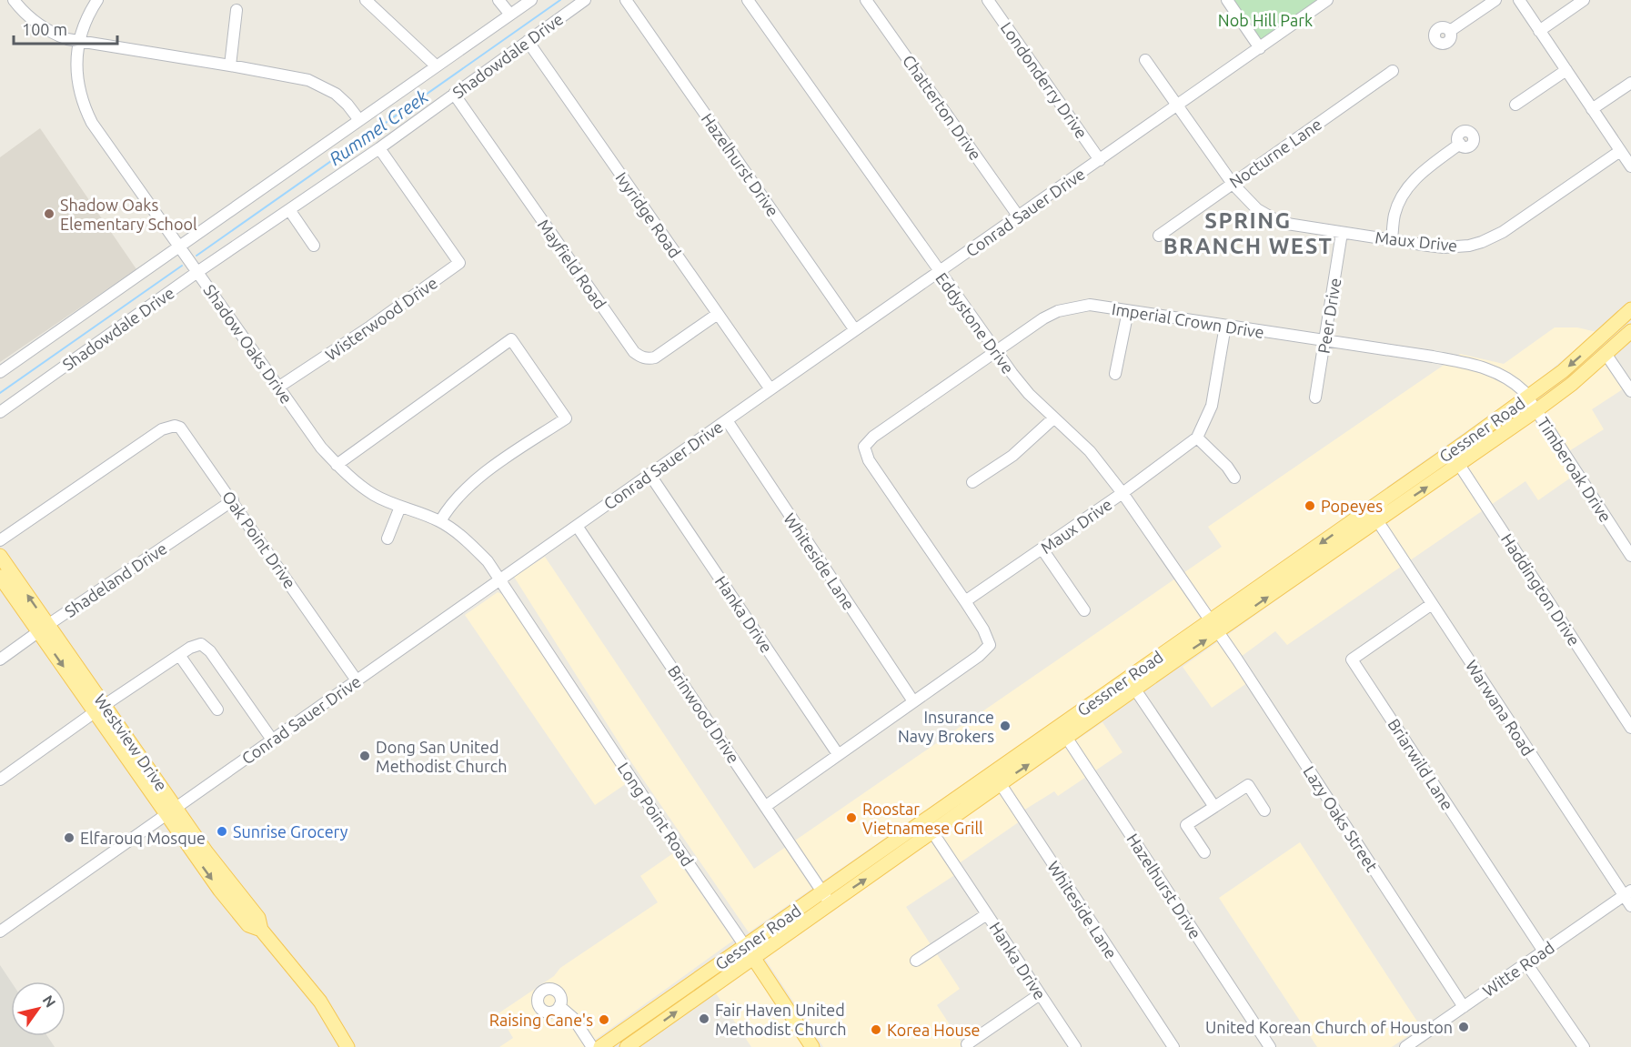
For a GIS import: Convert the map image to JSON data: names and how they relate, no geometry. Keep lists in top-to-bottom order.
{
  "streets": {
    "main road": ["Gessner Road", "Westview Drive", "Long Point Road"],
    "street": [
      "Shadowdale Drive",
      "Londonderry Drive",
      "Chatterton Drive",
      "Nocturne Lane",
      "Hazelhurst Drive",
      "Conrad Sauer Drive",
      "Ivyridge Road",
      "Maux Drive",
      "Mayfield Road",
      "Peer Drive",
      "Wisterwood Drive",
      "Imperial Crown Drive",
      "Eddystone Drive",
      "Shadow Oaks Drive",
      "Timberoak Drive",
      "Oak Point Drive",
      "Whiteside Lane",
      "Shadeland Drive",
      "Haddington Drive",
      "Hanka Drive",
      "Warwana Road",
      "Brinwood Drive",
      "Briarwild Lane",
      "Lazy Oaks Street",
      "Witte Road"
    ]
  },
  "crossings": [
    ["Shadowdale Drive", "Ivyridge Road"],
    ["Shadowdale Drive", "Mayfield Road"],
    ["Shadowdale Drive", "Wisterwood Drive"],
    ["Shadowdale Drive", "Shadow Oaks Drive"],
    ["Londonderry Drive", "Conrad Sauer Drive"],
    ["Chatterton Drive", "Conrad Sauer Drive"],
    ["Nocturne Lane", "Maux Drive"],
    ["Hazelhurst Drive", "Conrad Sauer Drive"],
    ["Hazelhurst Drive", "Gessner Road"],
    ["Conrad Sauer Drive", "Ivyridge Road"],
    ["Conrad Sauer Drive", "Eddystone Drive"],
    ["Conrad Sauer Drive", "Shadow Oaks Drive"],
    ["Conrad Sauer Drive", "Oak Point Drive"],
    ["Conrad Sauer Drive", "Whiteside Lane"],
    ["Conrad Sauer Drive", "Hanka Drive"],
    ["Conrad Sauer Drive", "Brinwood Drive"],
    ["Conrad Sauer Drive", "Westview Drive"],
    ["Conrad Sauer Drive", "Long Point Road"],
    ["Ivyridge Road", "Mayfield Road"],
    ["Maux Drive", "Peer Drive"],
    ["Maux Drive", "Imperial Crown Drive"],
    ["Maux Drive", "Eddystone Drive"],
    ["Peer Drive", "Imperial Crown Drive"],
    ["Wisterwood Drive", "Shadow Oaks Drive"],
    ["Imperial Crown Drive", "Eddystone Drive"],
    ["Imperial Crown Drive", "Gessner Road"],
    ["Imperial Crown Drive", "Timberoak Drive"],
    ["Eddystone Drive", "Gessner Road"],
    ["Eddystone Drive", "Lazy Oaks Street"],
    ["Shadow Oaks Drive", "Long Point Road"],
    ["Gessner Road", "Timberoak Drive"],
    ["Gessner Road", "Whiteside Lane"],
    ["Gessner Road", "Haddington Drive"],
    ["Gessner Road", "Hanka Drive"],
    ["Gessner Road", "Warwana Road"],
    ["Gessner Road", "Brinwood Drive"],
    ["Gessner Road", "Long Point Road"],
    ["Gessner Road", "Lazy Oaks Street"],
    ["Oak Point Drive", "Shadeland Drive"],
    ["Shadeland Drive", "Westview Drive"],
    ["Warwana Road", "Briarwild Lane"],
    ["Warwana Road", "Witte Road"],
    ["Briarwild Lane", "Witte Road"],
    ["Lazy Oaks Street", "Witte Road"]
  ],
  "districts": ["SPRING BRANCH WEST"],
  "water": ["Rummel Creek"],
  "parks": ["Nob Hill Park"],
  "places": [
    "Shadow Oaks Elementary School",
    "Popeyes",
    "Insurance Navy Brokers",
    "Dong San United Methodist Church",
    "Roostar Vietnamese Grill",
    "Sunrise Grocery",
    "Elfarouq Mosque",
    "Fair Haven United Methodist Church",
    "Raising Cane's",
    "United Korean Church of Houston",
    "Korea House"
  ],
  "scale_bar": "100 m",
  "north": "top right"
}
